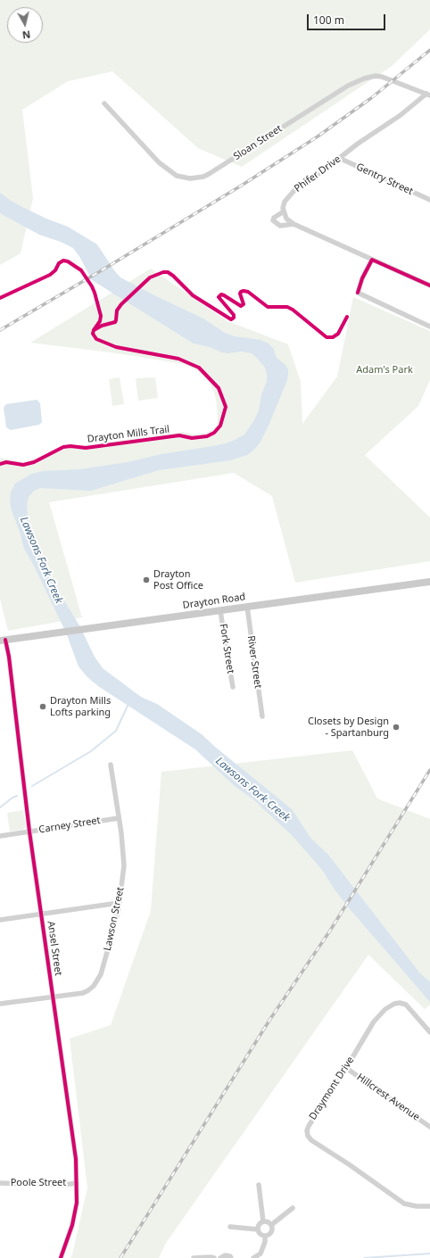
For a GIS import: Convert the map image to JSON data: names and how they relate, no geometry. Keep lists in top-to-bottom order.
{
  "streets": {
    "main road": ["Drayton Road"],
    "street": [
      "Sloan Street",
      "Phifer Drive",
      "Gentry Street",
      "Fork Street",
      "River Street",
      "Carney Street",
      "Lawson Street",
      "Ansel Street",
      "Draymont Drive",
      "Hillcrest Avenue",
      "Poole Street"
    ],
    "cycle path": ["Drayton Mills Trail"]
  },
  "crossings": [
    ["Sloan Street", "Phifer Drive"],
    ["Phifer Drive", "Gentry Street"],
    ["Drayton Road", "Fork Street"],
    ["Drayton Road", "River Street"],
    ["Drayton Road", "Ansel Street"],
    ["Carney Street", "Lawson Street"],
    ["Carney Street", "Ansel Street"],
    ["Lawson Street", "Ansel Street"],
    ["Ansel Street", "Poole Street"],
    ["Draymont Drive", "Hillcrest Avenue"]
  ],
  "water": ["Lawsons Fork Creek"],
  "parks": ["Adam's Park"],
  "places": ["Drayton Post Office", "Drayton Mills Lofts parking", "Closets by Design - Spartanburg"],
  "scale_bar": "100 m",
  "north": "bottom"
}
